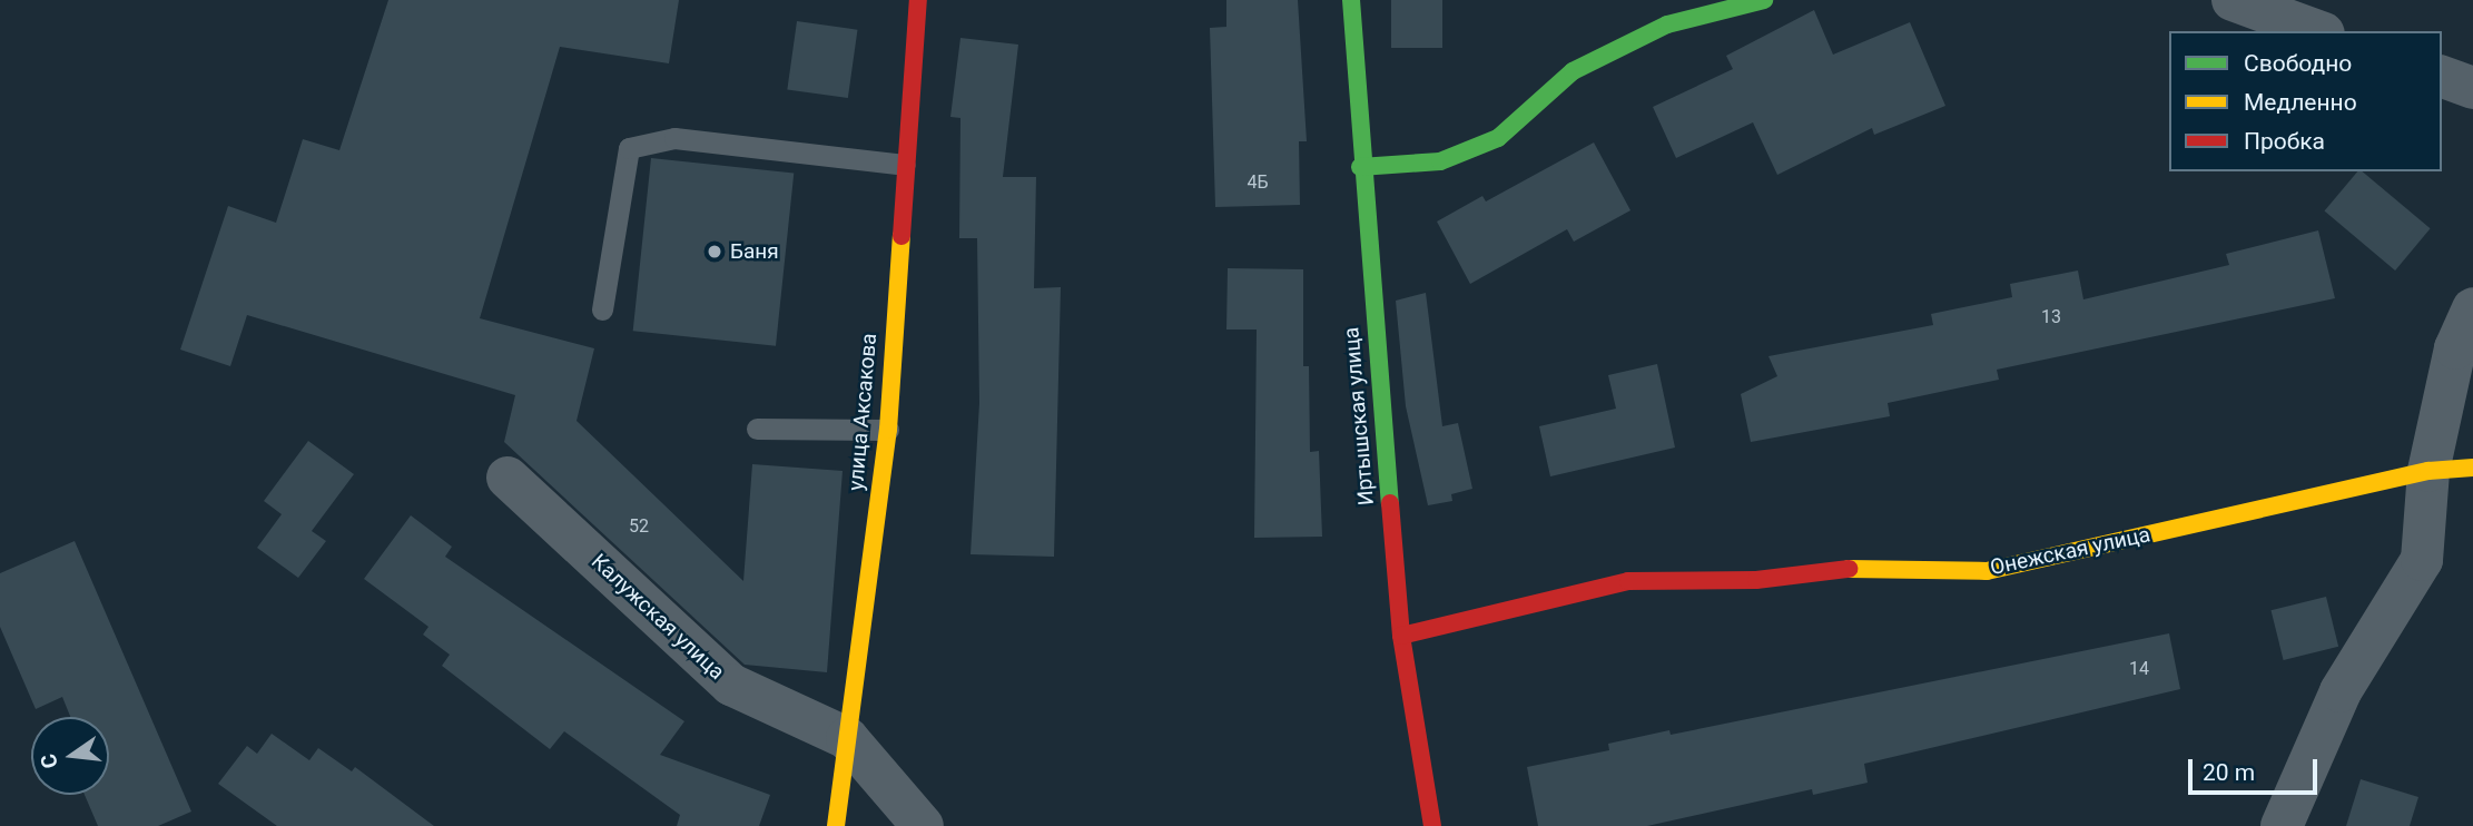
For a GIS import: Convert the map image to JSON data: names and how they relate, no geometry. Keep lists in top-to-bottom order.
{
  "streets": {
    "street": [
      "улица Аксакова",
      "Иртышская улица",
      "Онежская улица",
      "Калужская улица"
    ]
  },
  "crossings": [
    ["улица Аксакова", "Калужская улица"],
    ["Иртышская улица", "Онежская улица"]
  ],
  "places": ["Баня"],
  "house_numbers": [
    "4Б",
    "13",
    "52",
    "14"
  ],
  "legend": ["Свободно", "Медленно", "Пробка"],
  "scale_bar": "20 m",
  "north": "left"
}
